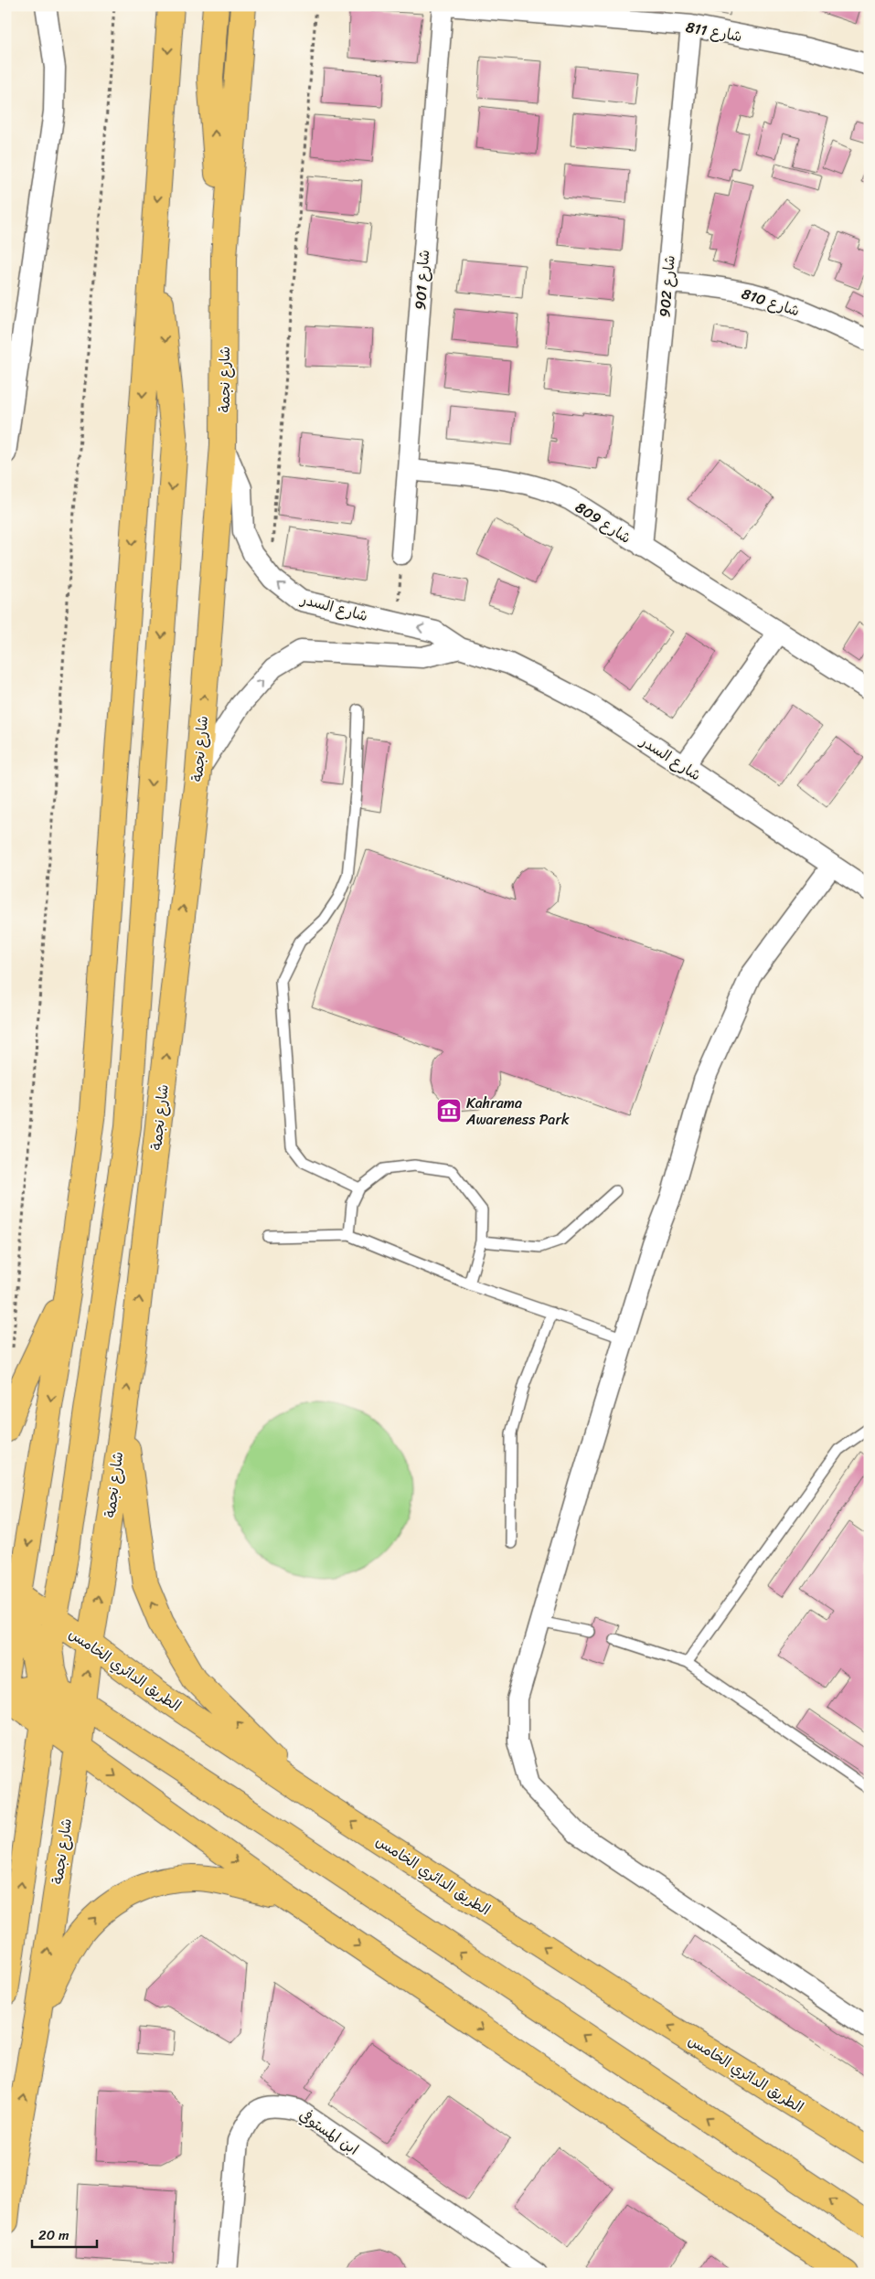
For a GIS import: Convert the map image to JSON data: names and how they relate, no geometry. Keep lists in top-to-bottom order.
{
  "streets": {
    "main road": ["شارع نجمة", "الطريق الدائري الخامس"],
    "street": [
      "شارع 811",
      "شارع 901",
      "شارع 902",
      "شارع 810",
      "شارع 809",
      "شارع السدر",
      "ابن المستوفي"
    ]
  },
  "crossings": [
    ["شارع 811", "شارع 902"],
    ["شارع 901", "شارع 809"],
    ["شارع 902", "شارع 810"],
    ["شارع 902", "شارع 809"],
    ["شارع نجمة", "شارع السدر"],
    ["شارع نجمة", "الطريق الدائري الخامس"]
  ],
  "places": {
    "museum": ["Kahrama Awareness Park"]
  },
  "scale_bar": "20 m"
}
